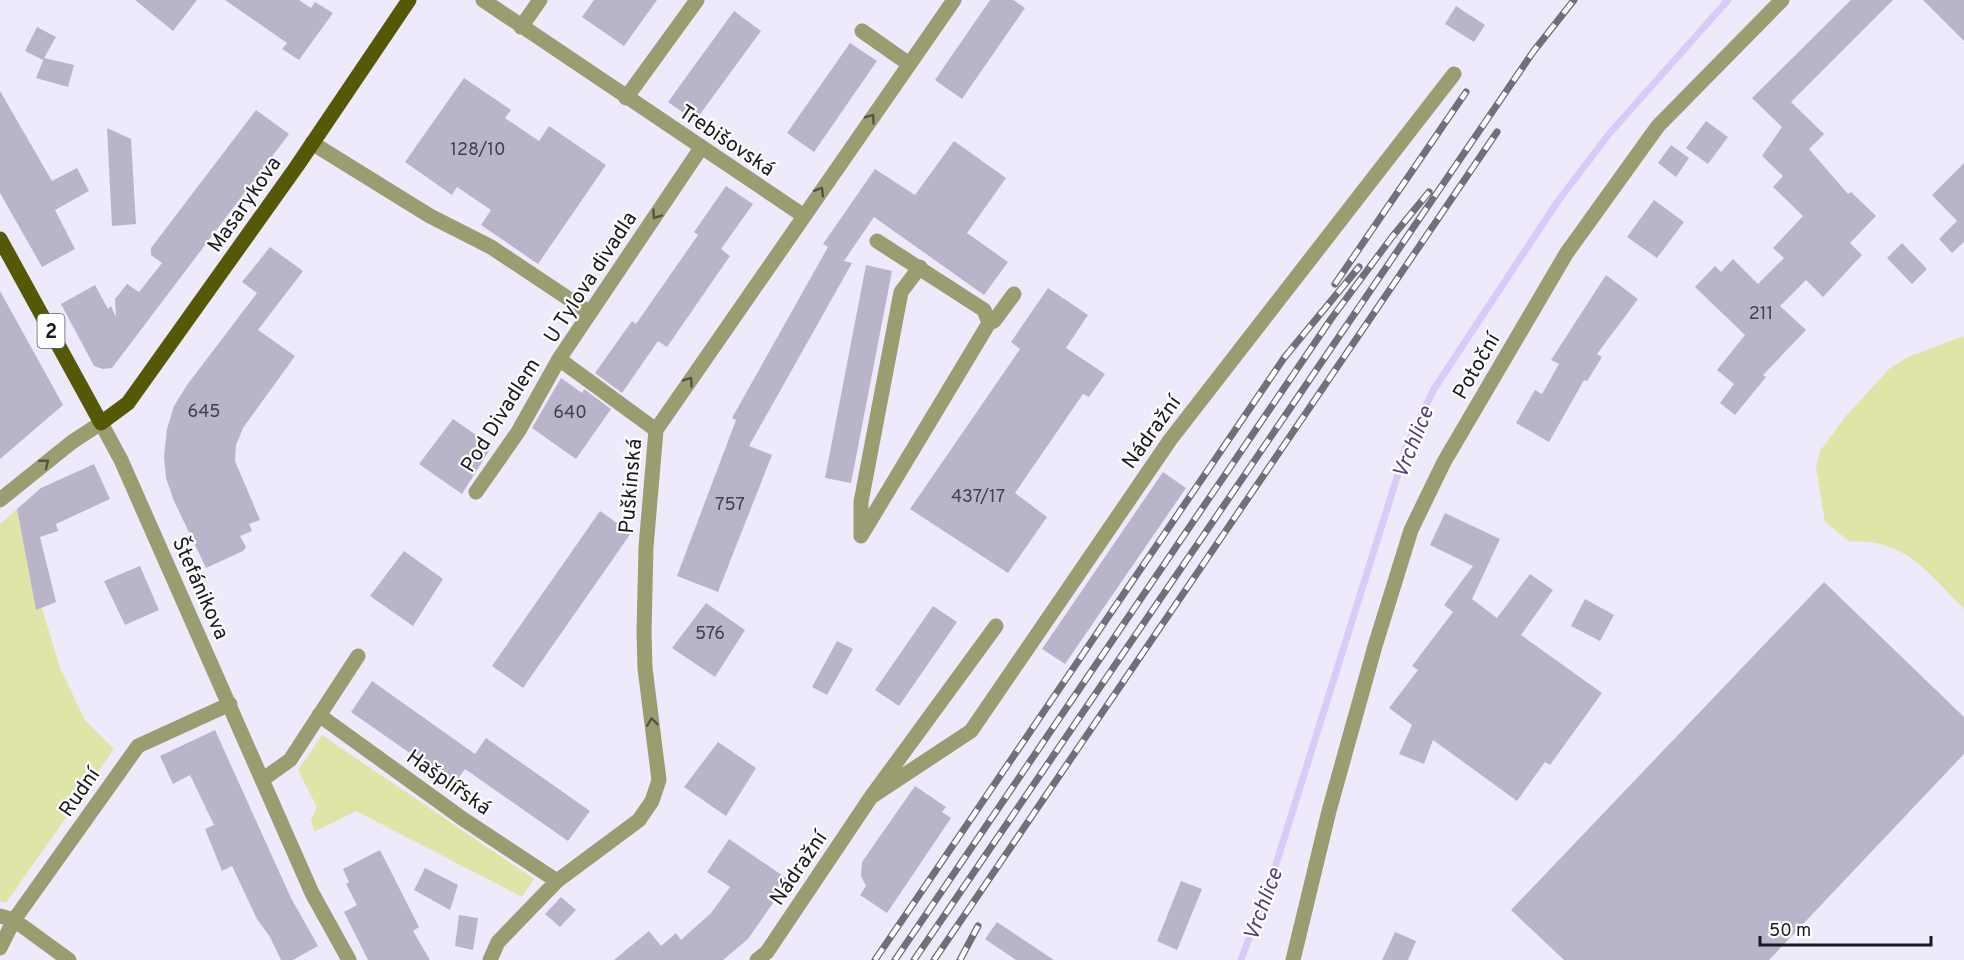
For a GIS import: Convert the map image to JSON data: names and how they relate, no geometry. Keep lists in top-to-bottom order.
{
  "streets": {
    "main road": ["Masarykova", "2", "Štefánikova"],
    "street": [
      "Trebišovská",
      "U Tylova divadla",
      "Potoční",
      "Pod Divadlem",
      "Nádražní",
      "Puškinská",
      "Hašplířská",
      "Rudní"
    ]
  },
  "crossings": [
    ["Trebišovská", "U Tylova divadla"],
    ["Trebišovská", "Puškinská"],
    ["Masarykova", "Štefánikova"],
    ["U Tylova divadla", "Pod Divadlem"],
    ["U Tylova divadla", "Puškinská"],
    ["Puškinská", "Hašplířská"],
    ["Štefánikova", "Rudní"]
  ],
  "one_way": ["U Tylova divadla", "Puškinská"],
  "water": ["Vrchlice"],
  "house_numbers": [
    "128/10",
    "211",
    "645",
    "640",
    "437/17",
    "757",
    "576"
  ],
  "scale_bar": "50 m"
}
